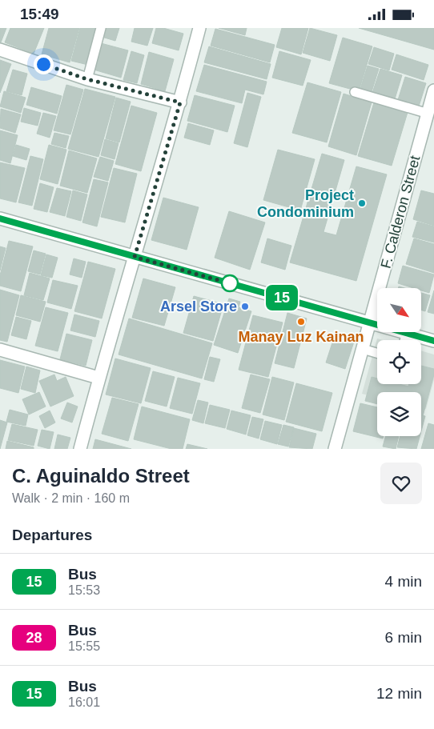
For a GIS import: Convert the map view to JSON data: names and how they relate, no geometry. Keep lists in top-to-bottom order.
{
  "streets": {
    "street": ["F. Calderon Street"]
  },
  "places": ["Project Condominium", "Arsel Store", "Manay Luz Kainan"],
  "lines": ["bus line 15"],
  "north": "bottom right",
  "page": {
    "status": "15:49",
    "on_map": "15",
    "heading": [
      ["C. Aguinaldo Street", "Walk · 2 min · 160 m"],
      "Departures"
    ],
    "list": [
      {
        "mark": "15",
        "name": "Bus",
        "note": "15:53",
        "value": "4 min"
      },
      {
        "mark": "28",
        "name": "Bus",
        "note": "15:55",
        "value": "6 min"
      },
      {
        "mark": "15",
        "name": "Bus",
        "note": "16:01",
        "value": "12 min"
      }
    ]
  }
}
